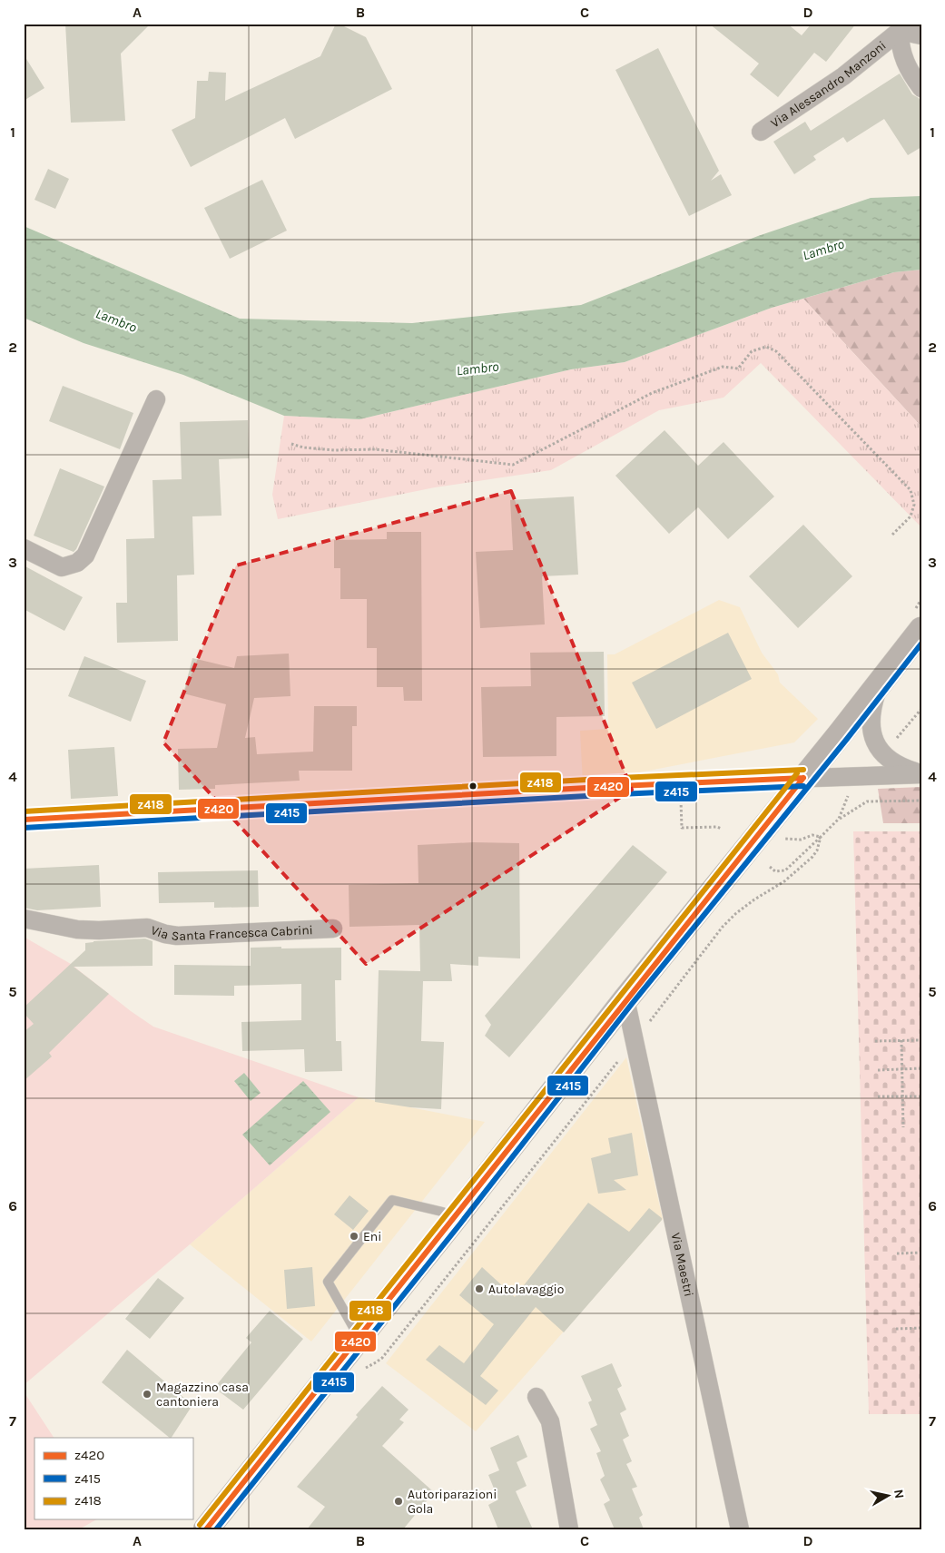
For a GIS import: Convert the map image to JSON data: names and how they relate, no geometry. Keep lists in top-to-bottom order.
{
  "streets": {
    "street": ["Via Alessandro Manzoni", "Via Santa Francesca Cabrini", "Via Maestri"]
  },
  "water": ["Lambro"],
  "places": [
    "Eni",
    "Autolavaggio",
    "Magazzino casa cantoniera",
    "Autoriparazioni Gola"
  ],
  "lines": ["transit line z415", "transit line z418", "transit line z420"],
  "legend": ["z420", "z415", "z418"],
  "north": "right",
  "grid": {
    "columns": [
      "A",
      "B",
      "C",
      "D"
    ],
    "rows": [
      "1",
      "2",
      "3",
      "4",
      "5",
      "6",
      "7"
    ]
  }
}
